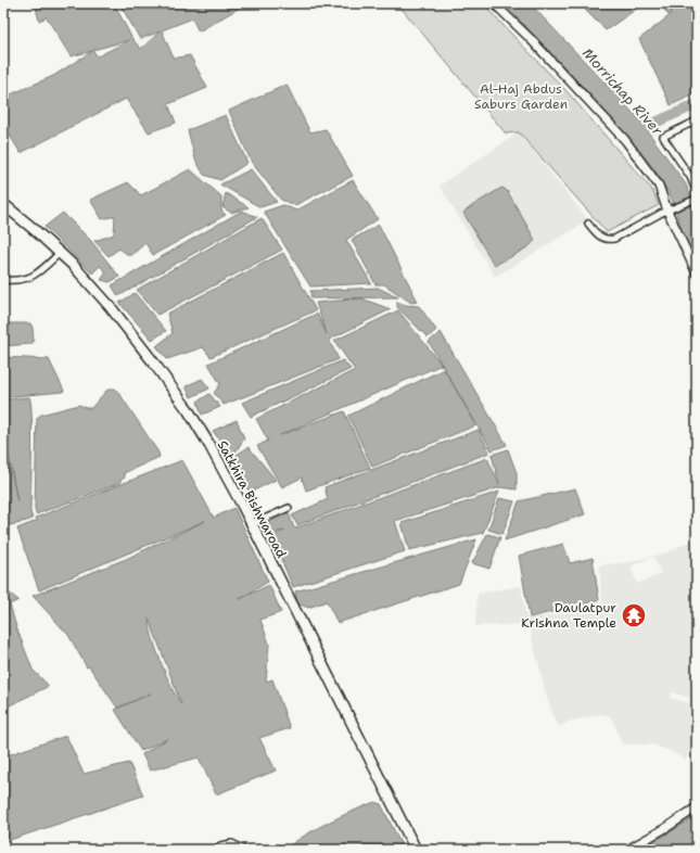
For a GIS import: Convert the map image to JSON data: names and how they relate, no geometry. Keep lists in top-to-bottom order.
{
  "streets": {
    "highway": ["Satkhira Bishwaroad"]
  },
  "water": ["Morrichap River"],
  "parks": ["Al-Haj Abdus Saburs Garden"],
  "places": {
    "temple": ["Daulatpur Krishna Temple"]
  }
}
